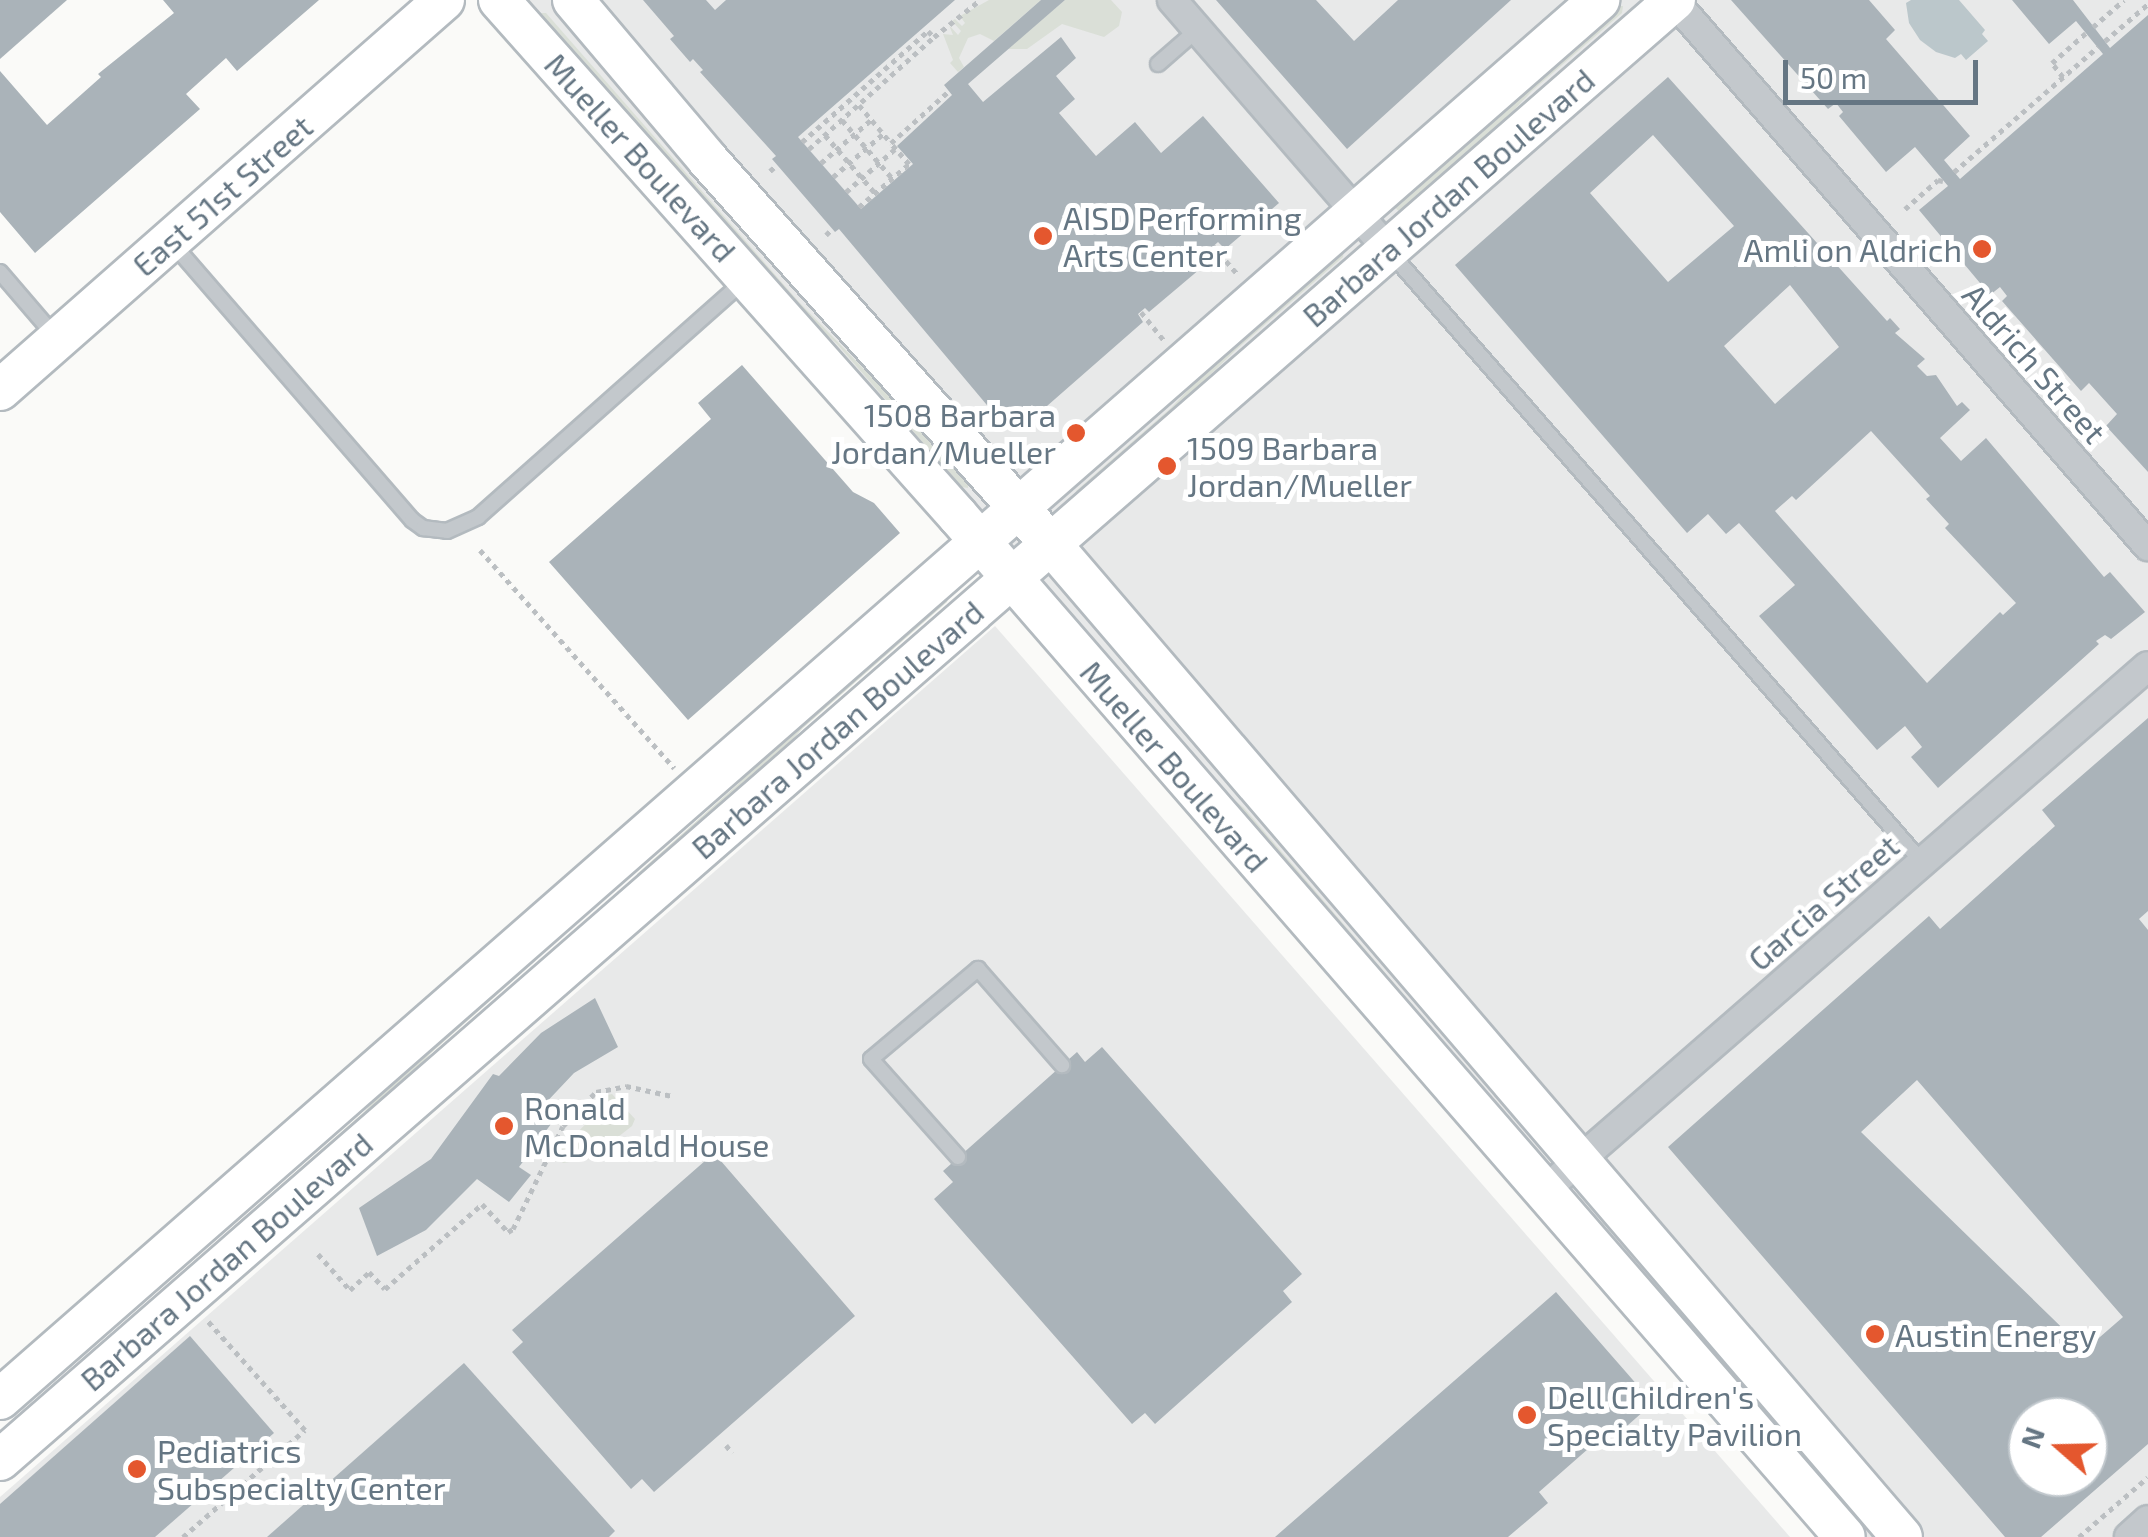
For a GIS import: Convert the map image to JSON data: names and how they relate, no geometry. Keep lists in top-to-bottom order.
{
  "streets": {
    "street": [
      "Mueller Boulevard",
      "East 51st Street",
      "Barbara Jordan Boulevard",
      "Aldrich Street",
      "Garcia Street"
    ]
  },
  "crossings": [
    ["Mueller Boulevard", "Barbara Jordan Boulevard"],
    ["Mueller Boulevard", "Garcia Street"],
    ["Barbara Jordan Boulevard", "Aldrich Street"]
  ],
  "places": [
    "AISD Performing Arts Center",
    "Amli on Aldrich",
    "1508 Barbara Jordan/Mueller",
    "1509 Barbara Jordan/Mueller",
    "Ronald McDonald House",
    "Austin Energy",
    "Dell Children's Specialty Pavilion",
    "Pediatrics Subspecialty Center"
  ],
  "scale_bar": "50 m",
  "north": "left"
}
